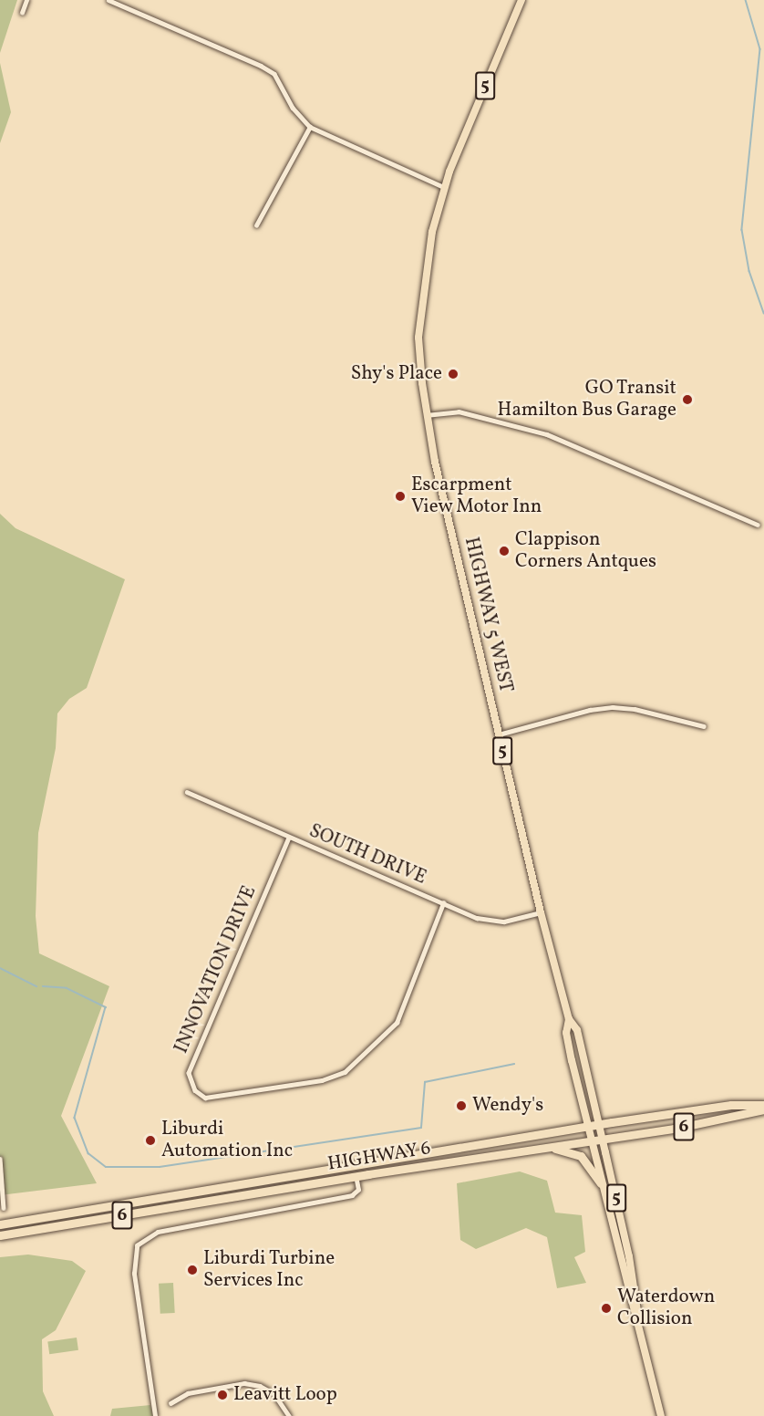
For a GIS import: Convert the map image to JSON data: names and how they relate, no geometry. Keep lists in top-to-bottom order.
{
  "streets": {
    "highway": ["6", "HIGHWAY 6"],
    "main road": ["5", "HIGHWAY 5 WEST"],
    "street": ["SOUTH DRIVE", "INNOVATION DRIVE"]
  },
  "crossings": [
    ["5", "HIGHWAY 5 WEST"],
    ["5", "HIGHWAY 6"],
    ["HIGHWAY 5 WEST", "SOUTH DRIVE"],
    ["HIGHWAY 5 WEST", "HIGHWAY 6"],
    ["SOUTH DRIVE", "INNOVATION DRIVE"]
  ],
  "places": [
    "Shy's Place",
    "GO Transit Hamilton Bus Garage",
    "Escarpment View Motor Inn",
    "Clappison Corners Antques",
    "Wendy's",
    "Liburdi Automation Inc",
    "Liburdi Turbine Services Inc",
    "Waterdown Collision",
    "Leavitt Loop"
  ]
}
